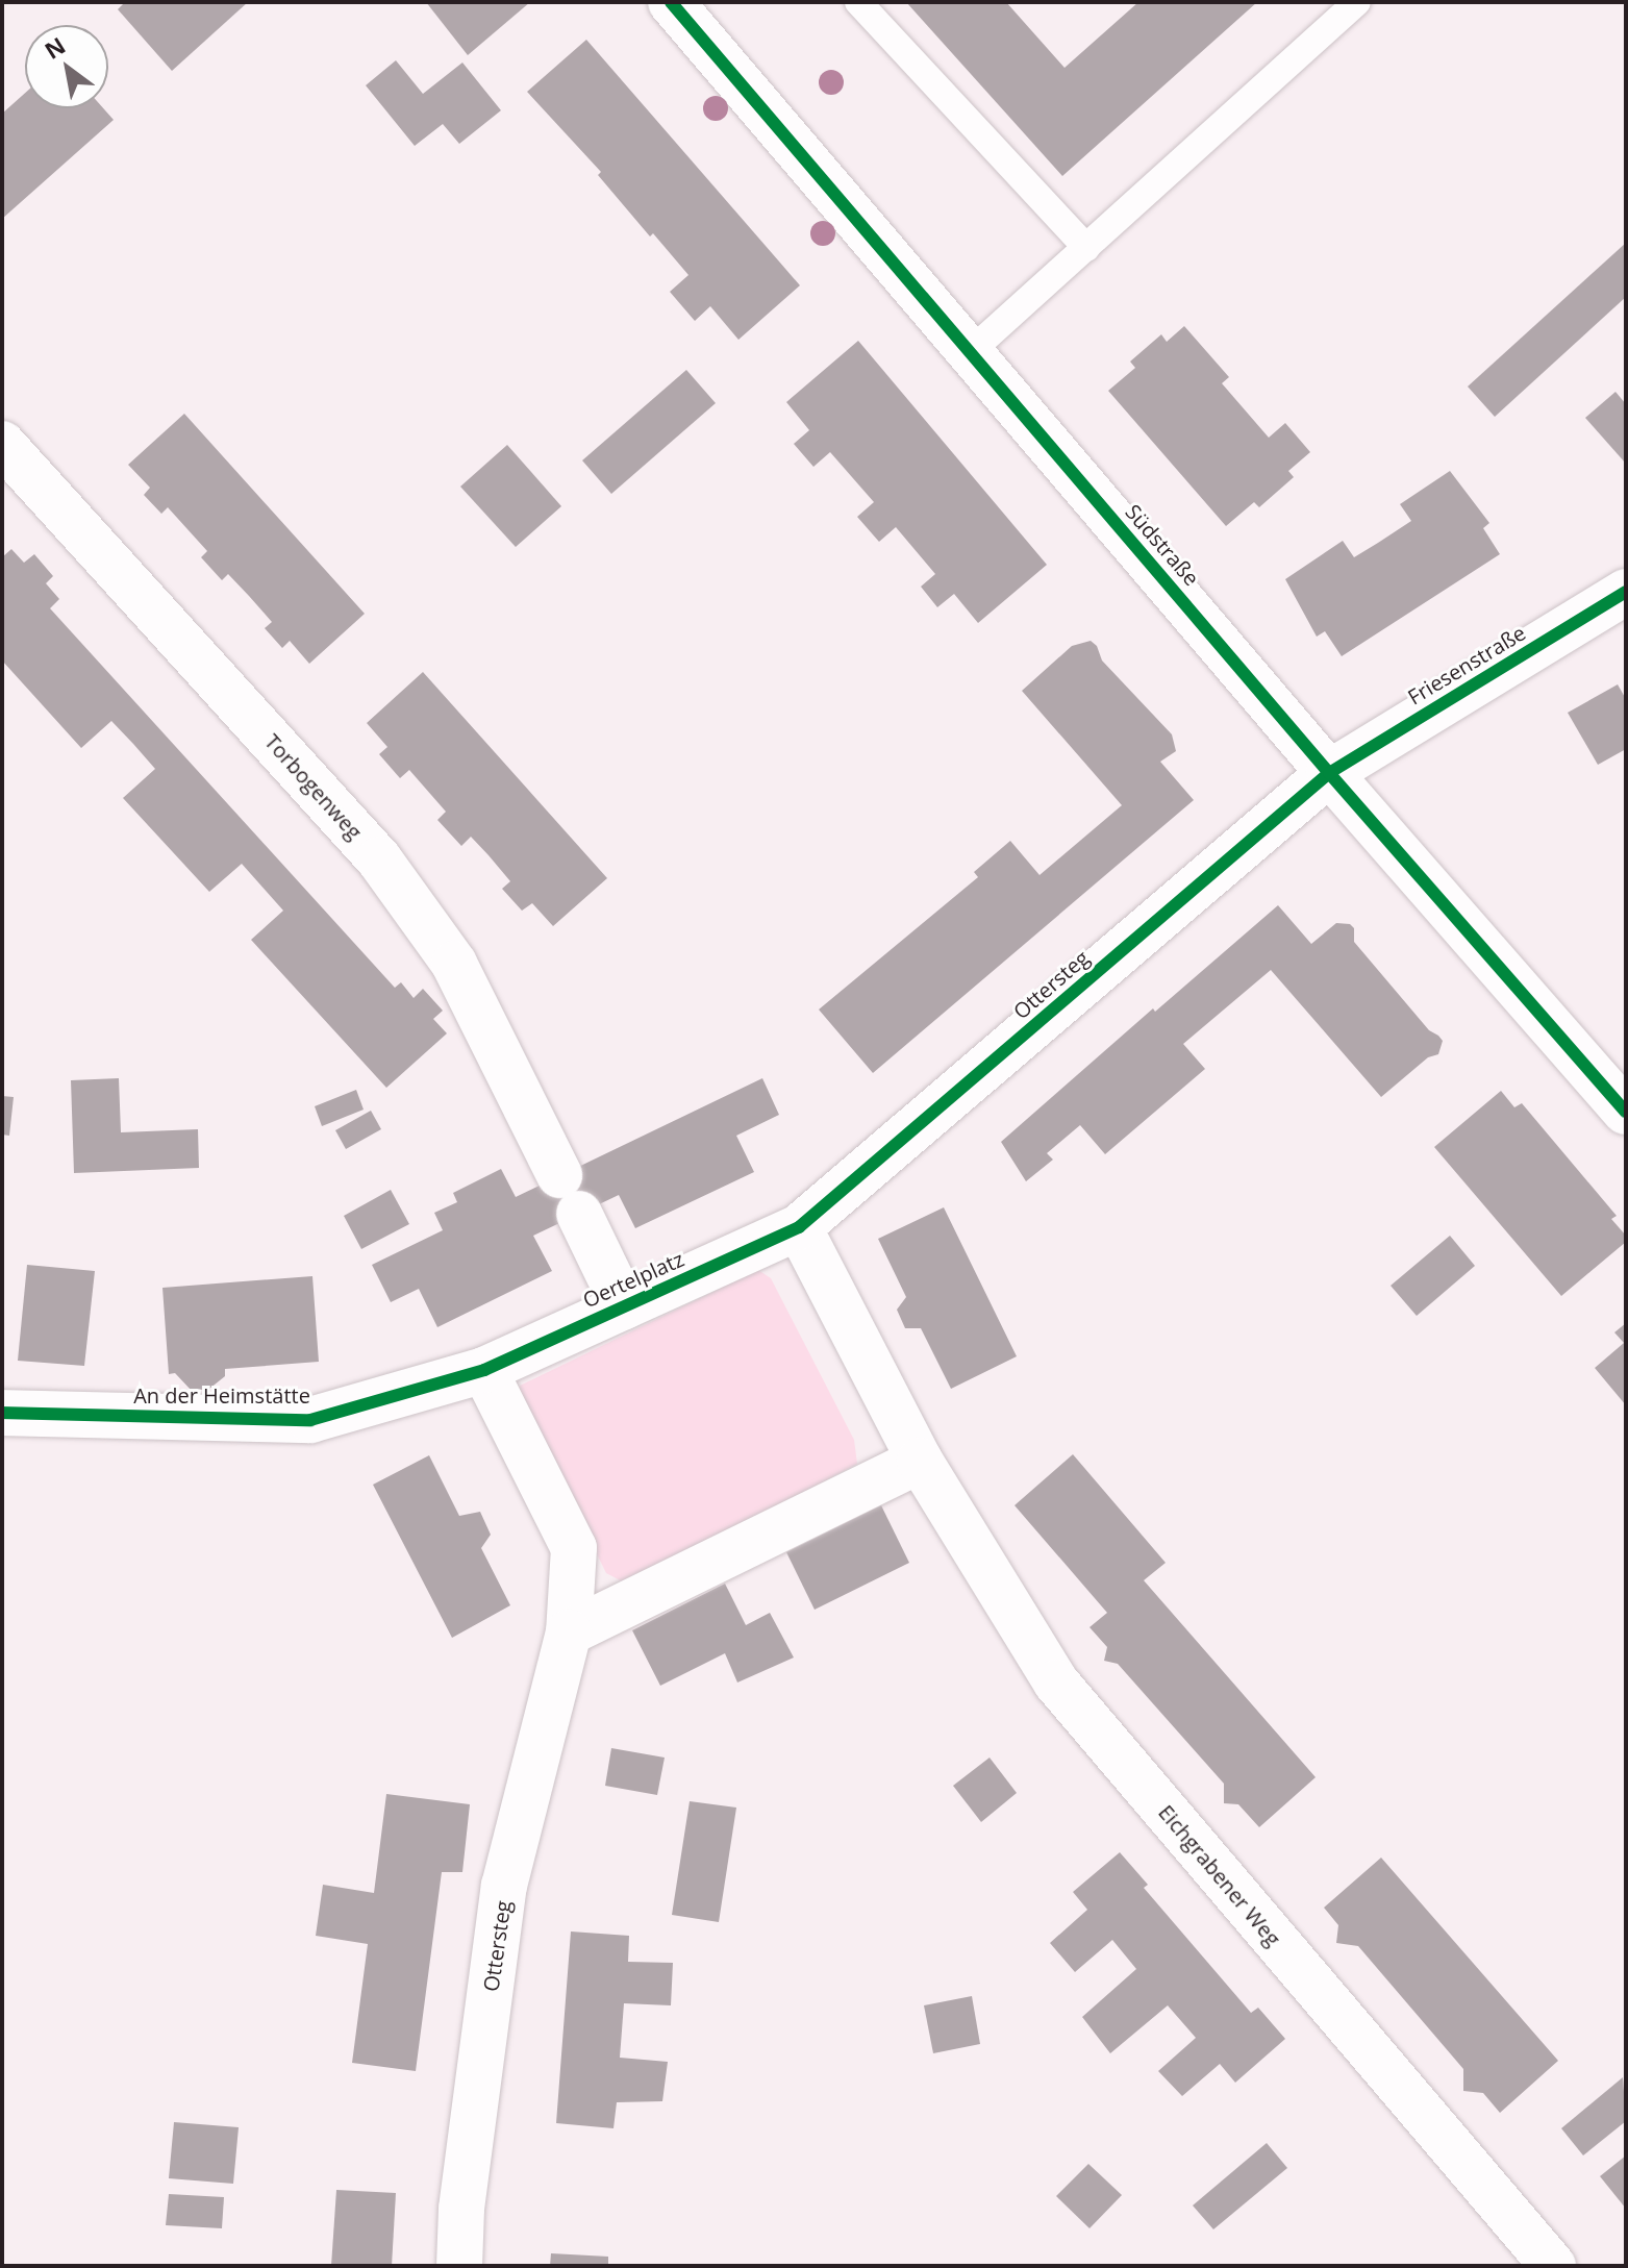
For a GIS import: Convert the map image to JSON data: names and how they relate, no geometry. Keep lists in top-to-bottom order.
{
  "streets": {
    "street": [
      "Südstraße",
      "Friesenstraße",
      "Torbogenweg",
      "Ottersteg",
      "Oertelplatz",
      "An der Heimstätte",
      "Eichgrabener Weg"
    ]
  },
  "crossings": [
    ["Südstraße", "Friesenstraße"],
    ["Südstraße", "Ottersteg"],
    ["Friesenstraße", "Ottersteg"],
    ["Torbogenweg", "Oertelplatz"],
    ["Ottersteg", "Oertelplatz"],
    ["Oertelplatz", "An der Heimstätte"]
  ],
  "north": "top left"
}
